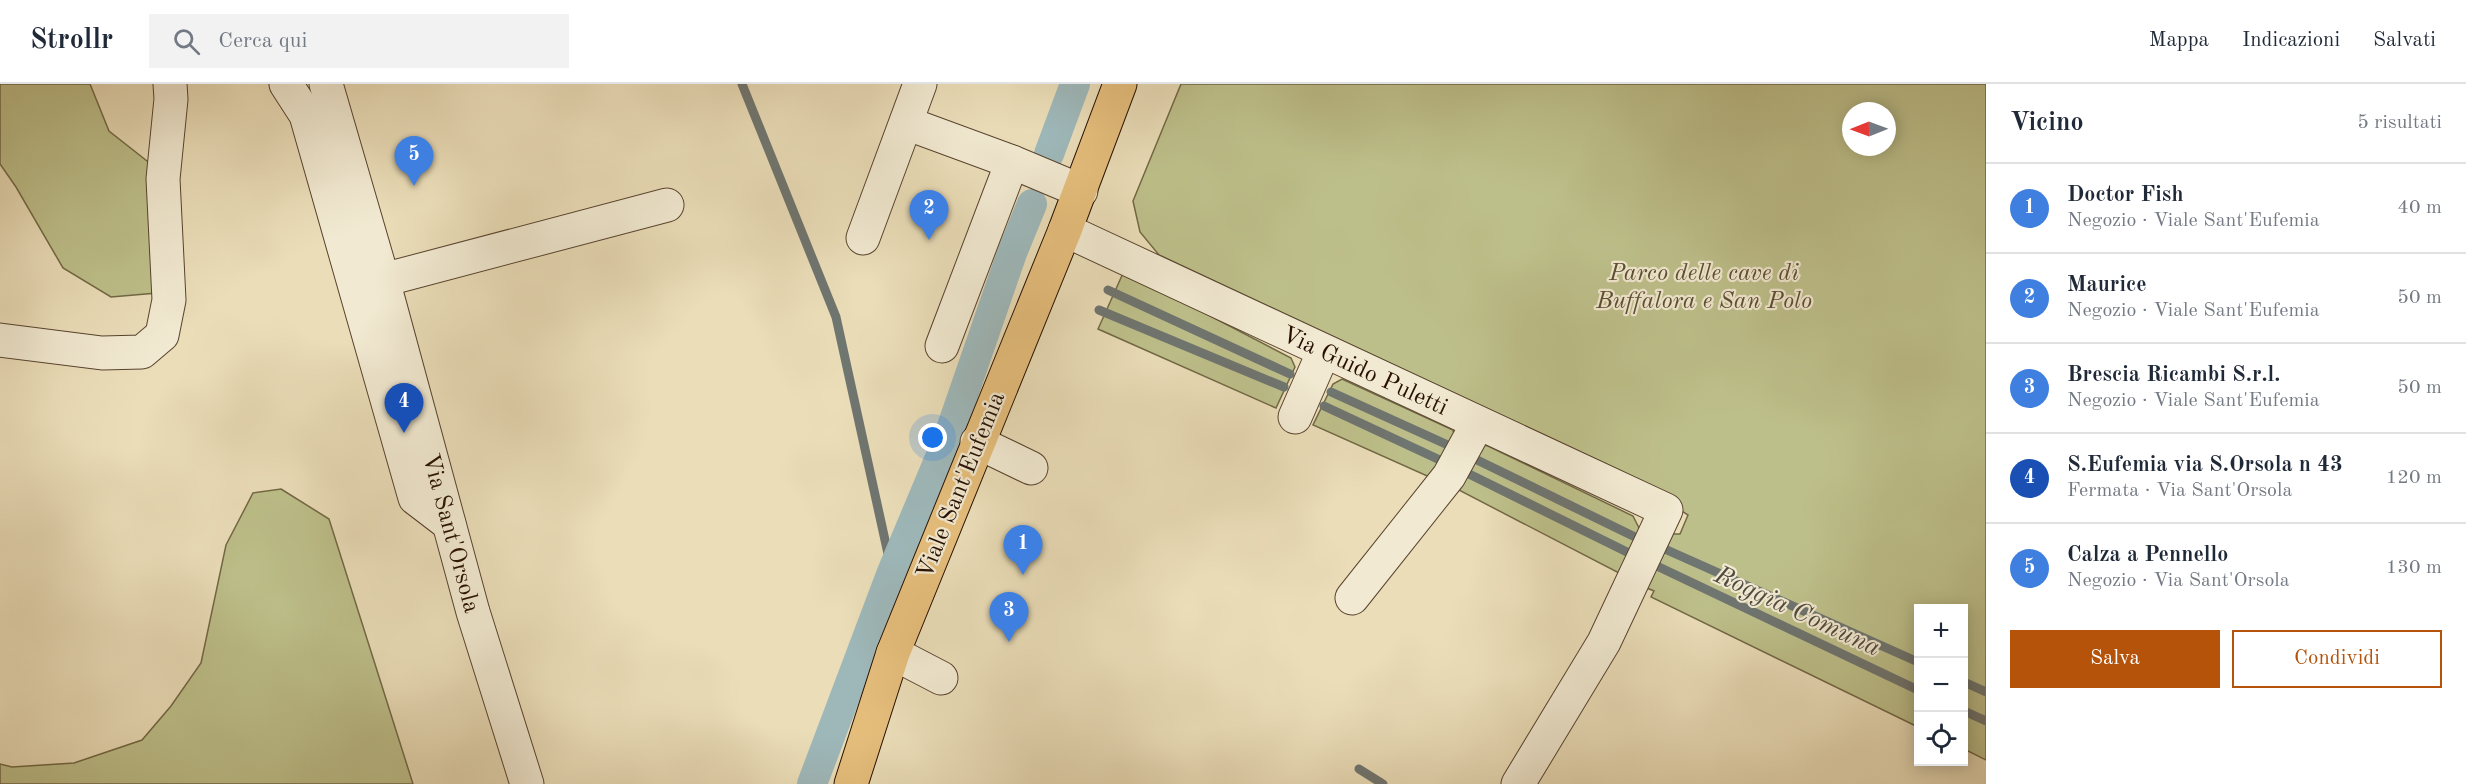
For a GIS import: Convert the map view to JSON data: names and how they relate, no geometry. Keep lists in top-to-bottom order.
{
  "streets": {
    "main road": ["Viale Sant'Eufemia"],
    "street": ["Via Guido Puletti", "Via Sant'Orsola"]
  },
  "crossings": [
    ["Via Guido Puletti", "Viale Sant'Eufemia"]
  ],
  "water": ["Roggia Comuna"],
  "parks": ["Parco delle cave di Buffalora e San Polo"],
  "north": "left",
  "page": {
    "header": "Strollr",
    "search": "Cerca qui",
    "nav": ["Mappa", "Indicazioni", "Salvati"],
    "heading": ["Vicino", "5 risultati"],
    "pins": [
      "5",
      "2",
      "4",
      "1",
      "3"
    ],
    "list": [
      {
        "mark": "1",
        "name": "Doctor Fish",
        "note": "Negozio · Viale Sant'Eufemia",
        "value": "40 m"
      },
      {
        "mark": "2",
        "name": "Maurice",
        "note": "Negozio · Viale Sant'Eufemia",
        "value": "50 m"
      },
      {
        "mark": "3",
        "name": "Brescia Ricambi S.r.l.",
        "note": "Negozio · Viale Sant'Eufemia",
        "value": "50 m"
      },
      {
        "mark": "4",
        "name": "S.Eufemia via S.Orsola n 43",
        "note": "Fermata · Via Sant'Orsola",
        "value": "120 m"
      },
      {
        "mark": "5",
        "name": "Calza a Pennello",
        "note": "Negozio · Via Sant'Orsola",
        "value": "130 m"
      }
    ],
    "map_buttons": ["+", "−"],
    "buttons": ["Salva", "Condividi"]
  }
}
